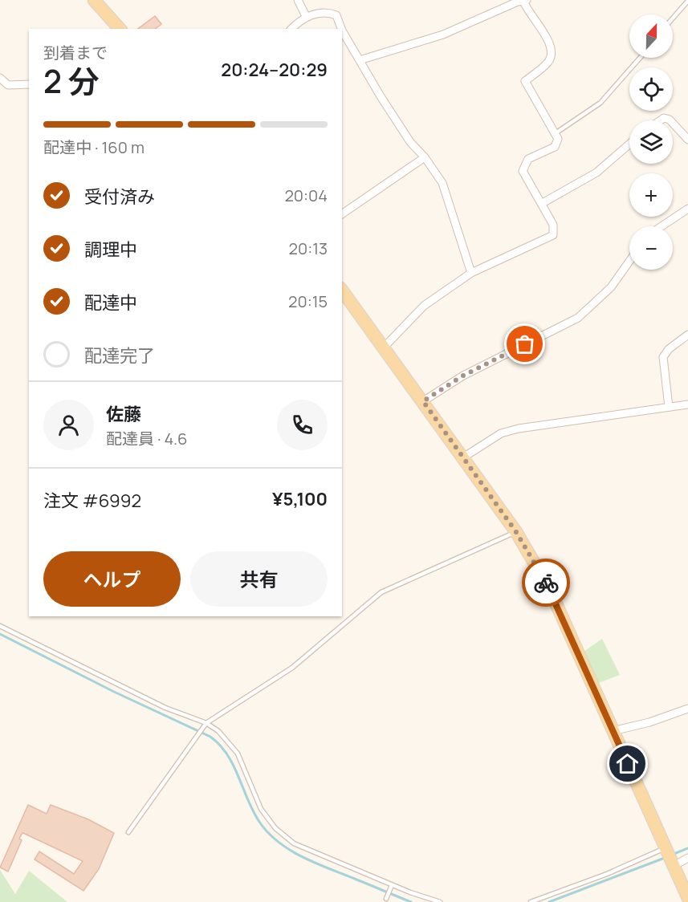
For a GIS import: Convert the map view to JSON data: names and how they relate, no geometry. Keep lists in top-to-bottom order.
{
  "north": "top",
  "page": {
    "map_buttons": ["+", "−"],
    "heading": ["2 分", "到着まで", "20:24–20:29"],
    "panel": [
      "佐藤",
      "配達員 · 4.6",
      "注文 #6992",
      "¥5,100"
    ],
    "bar": "配達中 · 160 m",
    "list": [
      ["受付済み", "20:04"],
      ["調理中", "20:13"],
      ["配達中", "20:15"],
      "配達完了"
    ],
    "buttons": ["ヘルプ", "共有"]
  }
}
